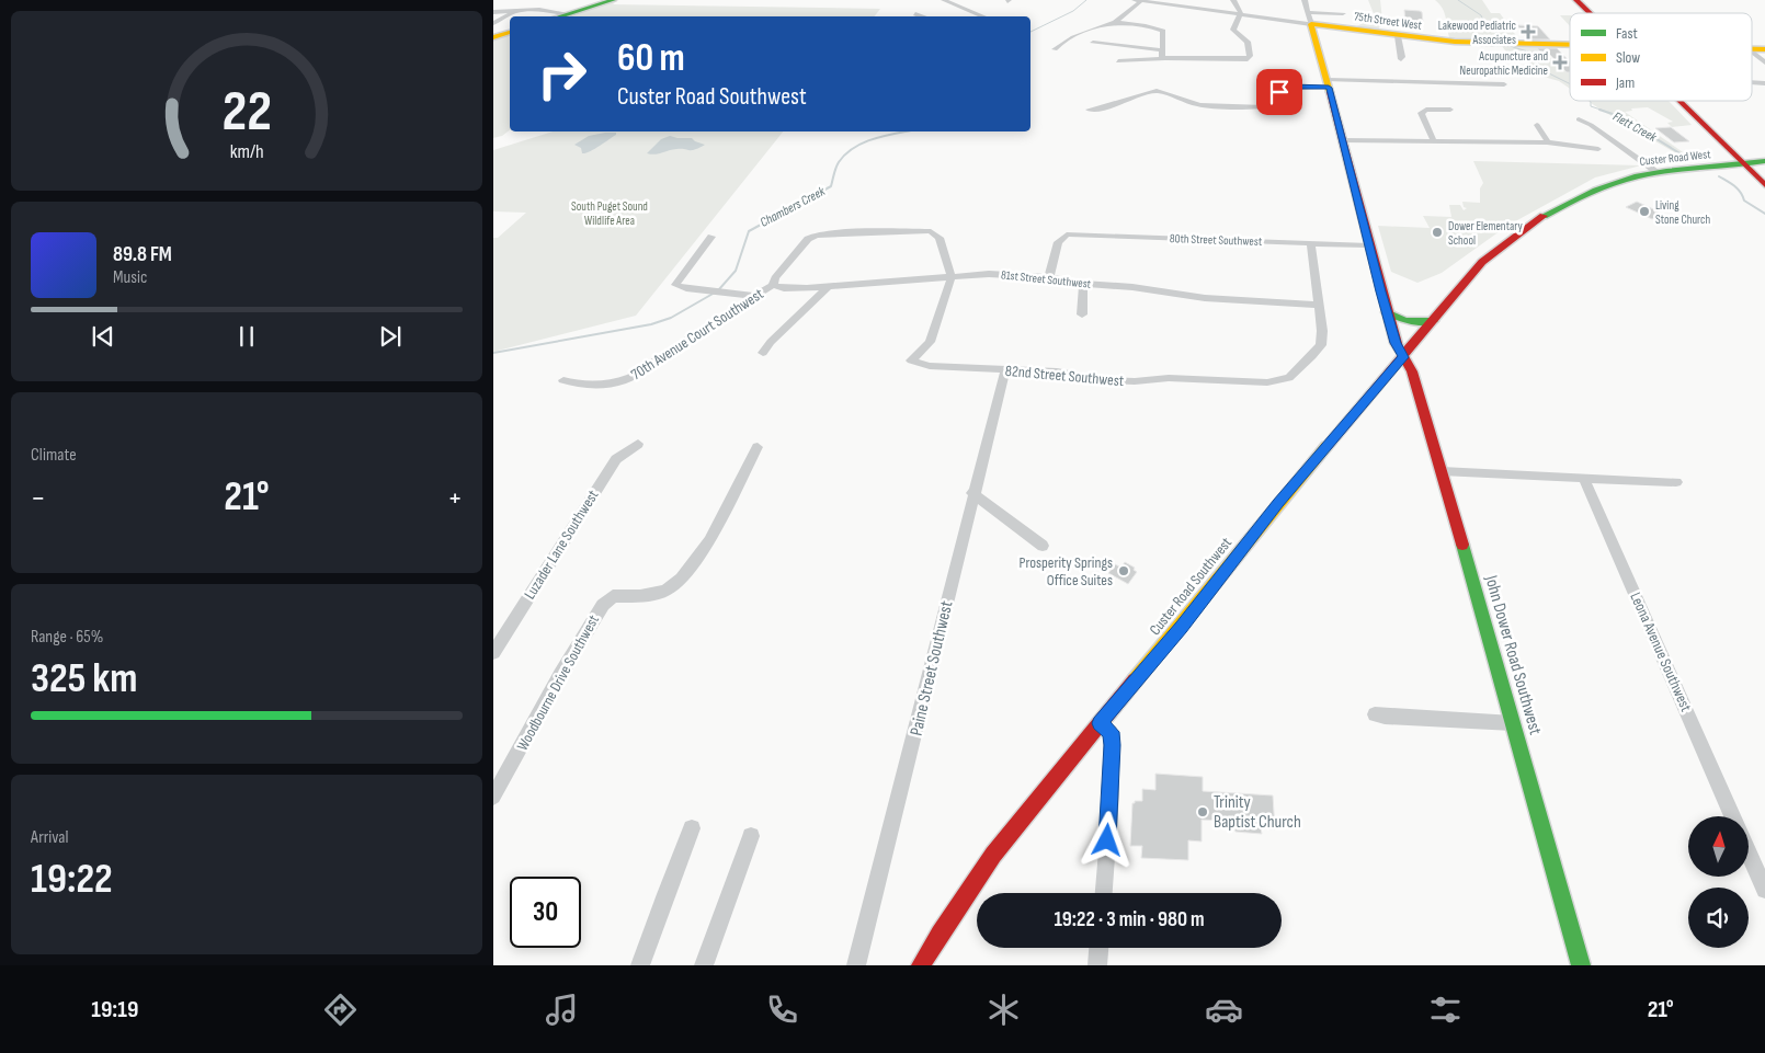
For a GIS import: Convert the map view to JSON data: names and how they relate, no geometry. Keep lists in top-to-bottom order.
{
  "streets": {
    "street": [
      "75th Street West",
      "Custer Road West",
      "80th Street Southwest",
      "81st Street Southwest",
      "70th Avenue Court Southwest",
      "82nd Street Southwest",
      "Luzader Lane Southwest",
      "Custer Road Southwest",
      "Leona Avenue Southwest",
      "John Dower Road Southwest",
      "Paine Street Southwest",
      "Woodbourne Drive Southwest"
    ]
  },
  "crossings": [
    ["75th Street West", "John Dower Road Southwest"],
    ["Custer Road West", "Custer Road Southwest"],
    ["80th Street Southwest", "81st Street Southwest"],
    ["80th Street Southwest", "John Dower Road Southwest"],
    ["81st Street Southwest", "70th Avenue Court Southwest"],
    ["81st Street Southwest", "82nd Street Southwest"],
    ["70th Avenue Court Southwest", "82nd Street Southwest"],
    ["82nd Street Southwest", "Paine Street Southwest"],
    ["Custer Road Southwest", "John Dower Road Southwest"]
  ],
  "water": ["Flett Creek", "Chambers Creek"],
  "parks": ["South Puget Sound Wildlife Area"],
  "places": {
    "health": ["Lakewood Pediatric Associates", "Acupuncture and Neuropathic Medicine"],
    "other": [
      "Living Stone Church",
      "Dower Elementary School",
      "Prosperity Springs Office Suites",
      "Trinity Baptist Church"
    ]
  },
  "legend": ["Fast", "Slow", "Jam"],
  "north": "top",
  "page": {
    "turn": ["60 m", "Custer Road Southwest"],
    "song": ["89.8 FM", "Music"],
    "tile": [
      "Climate",
      ["Range · 65%", "325 km"],
      ["Arrival", "19:22"]
    ],
    "heat": ["−", "21°", "+"],
    "limit": "30",
    "trip": "19:22 · 3 min · 980 m",
    "tabs": ["19:19", "21°"],
    "gauge": ["22", "km/h"]
  }
}
